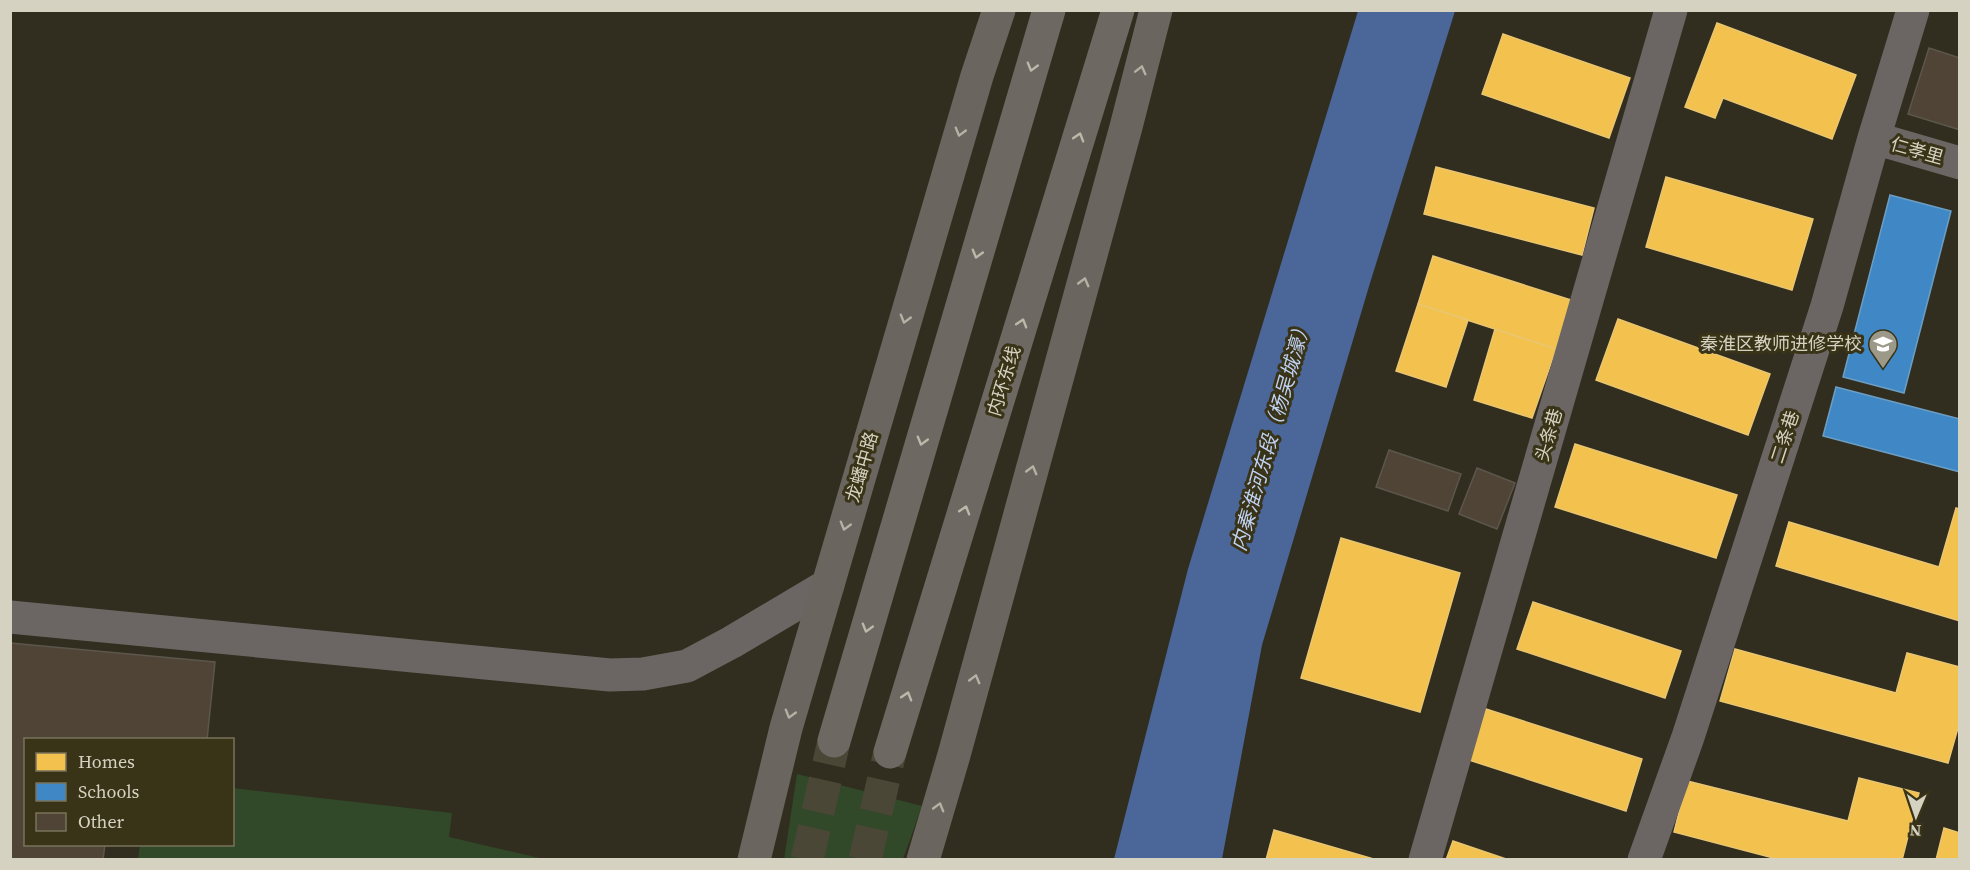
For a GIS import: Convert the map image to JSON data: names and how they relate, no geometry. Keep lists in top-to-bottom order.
{
  "streets": {
    "highway": ["内环东线"],
    "main road": ["龙蟠中路"],
    "street": ["仁孝里", "头条巷", "二条巷"]
  },
  "crossings": [
    ["仁孝里", "二条巷"]
  ],
  "water": ["内秦淮河东段（杨吴城濠）"],
  "places": {
    "school or university": ["秦淮区教师进修学校"]
  },
  "legend": ["Homes", "Schools", "Other"],
  "north": "bottom"
}
